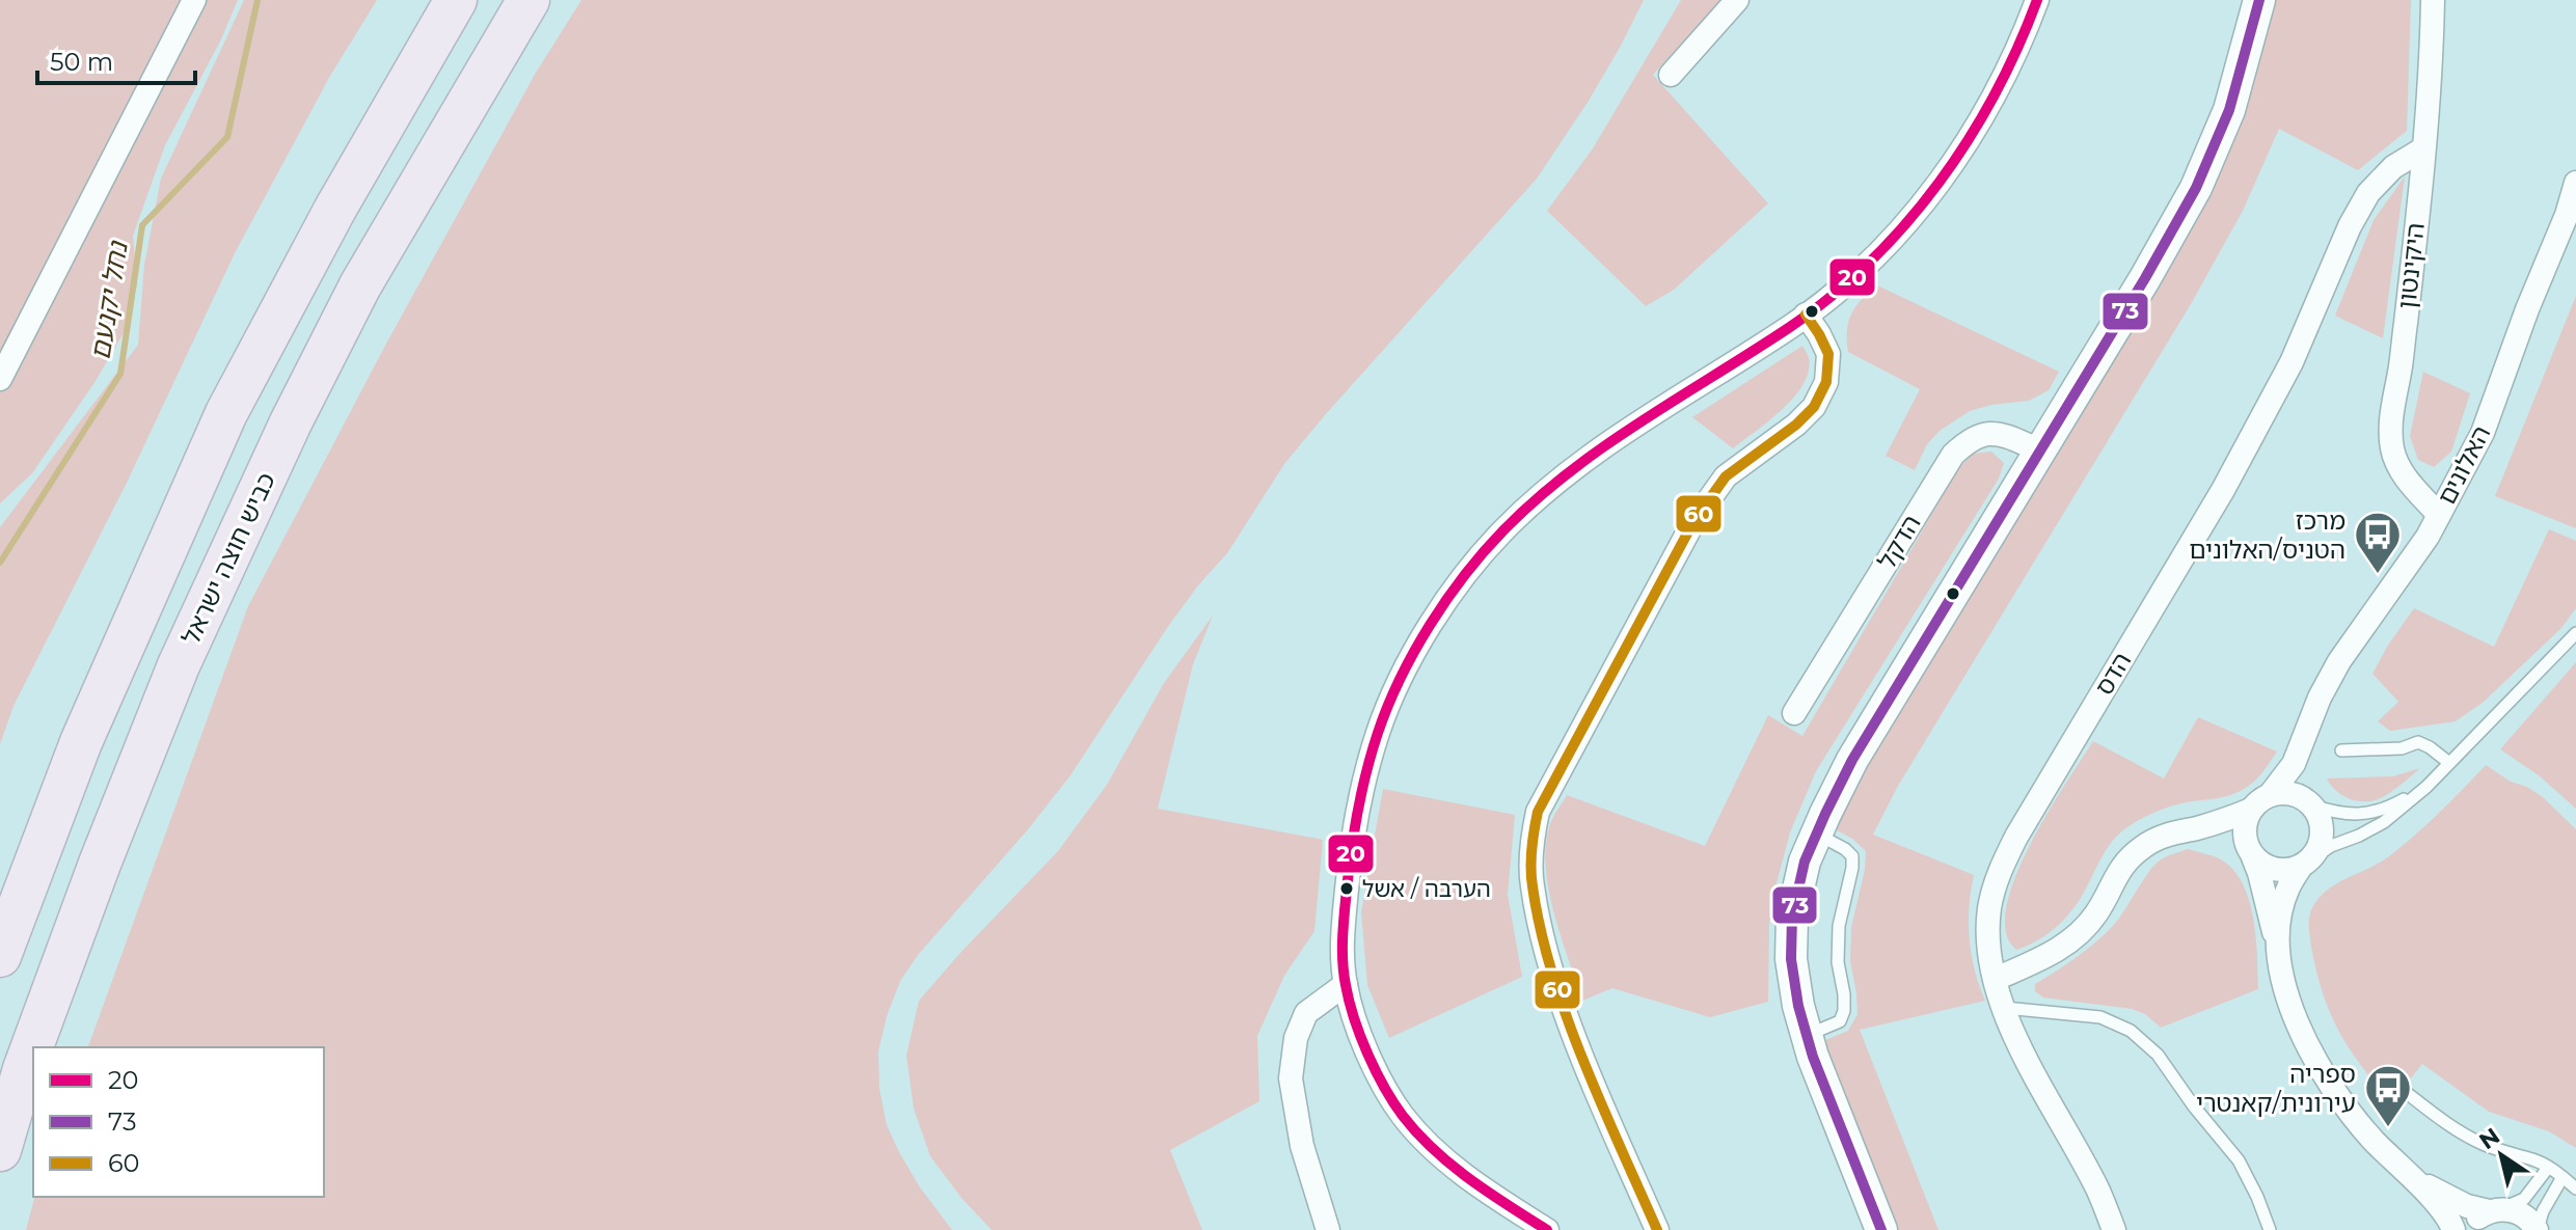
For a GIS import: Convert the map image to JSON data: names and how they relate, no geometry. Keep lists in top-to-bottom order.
{
  "streets": {
    "highway": ["כביש חוצה ישראל"],
    "street": [
      "היקינטון",
      "האלונים",
      "הדקל",
      "הדס"
    ]
  },
  "crossings": [
    ["היקינטון", "האלונים"],
    ["היקינטון", "הדס"]
  ],
  "water": ["נחל יקנעם"],
  "places": {
    "bus stop": ["מרכז הטניס/האלונים", "ספריה עירונית/קאנטרי"],
    "other": ["הערבה / אשל"]
  },
  "lines": ["transit line 20", "transit line 73", "transit line 60"],
  "legend": ["20", "73", "60"],
  "scale_bar": "50 m",
  "north": "top left"
}
